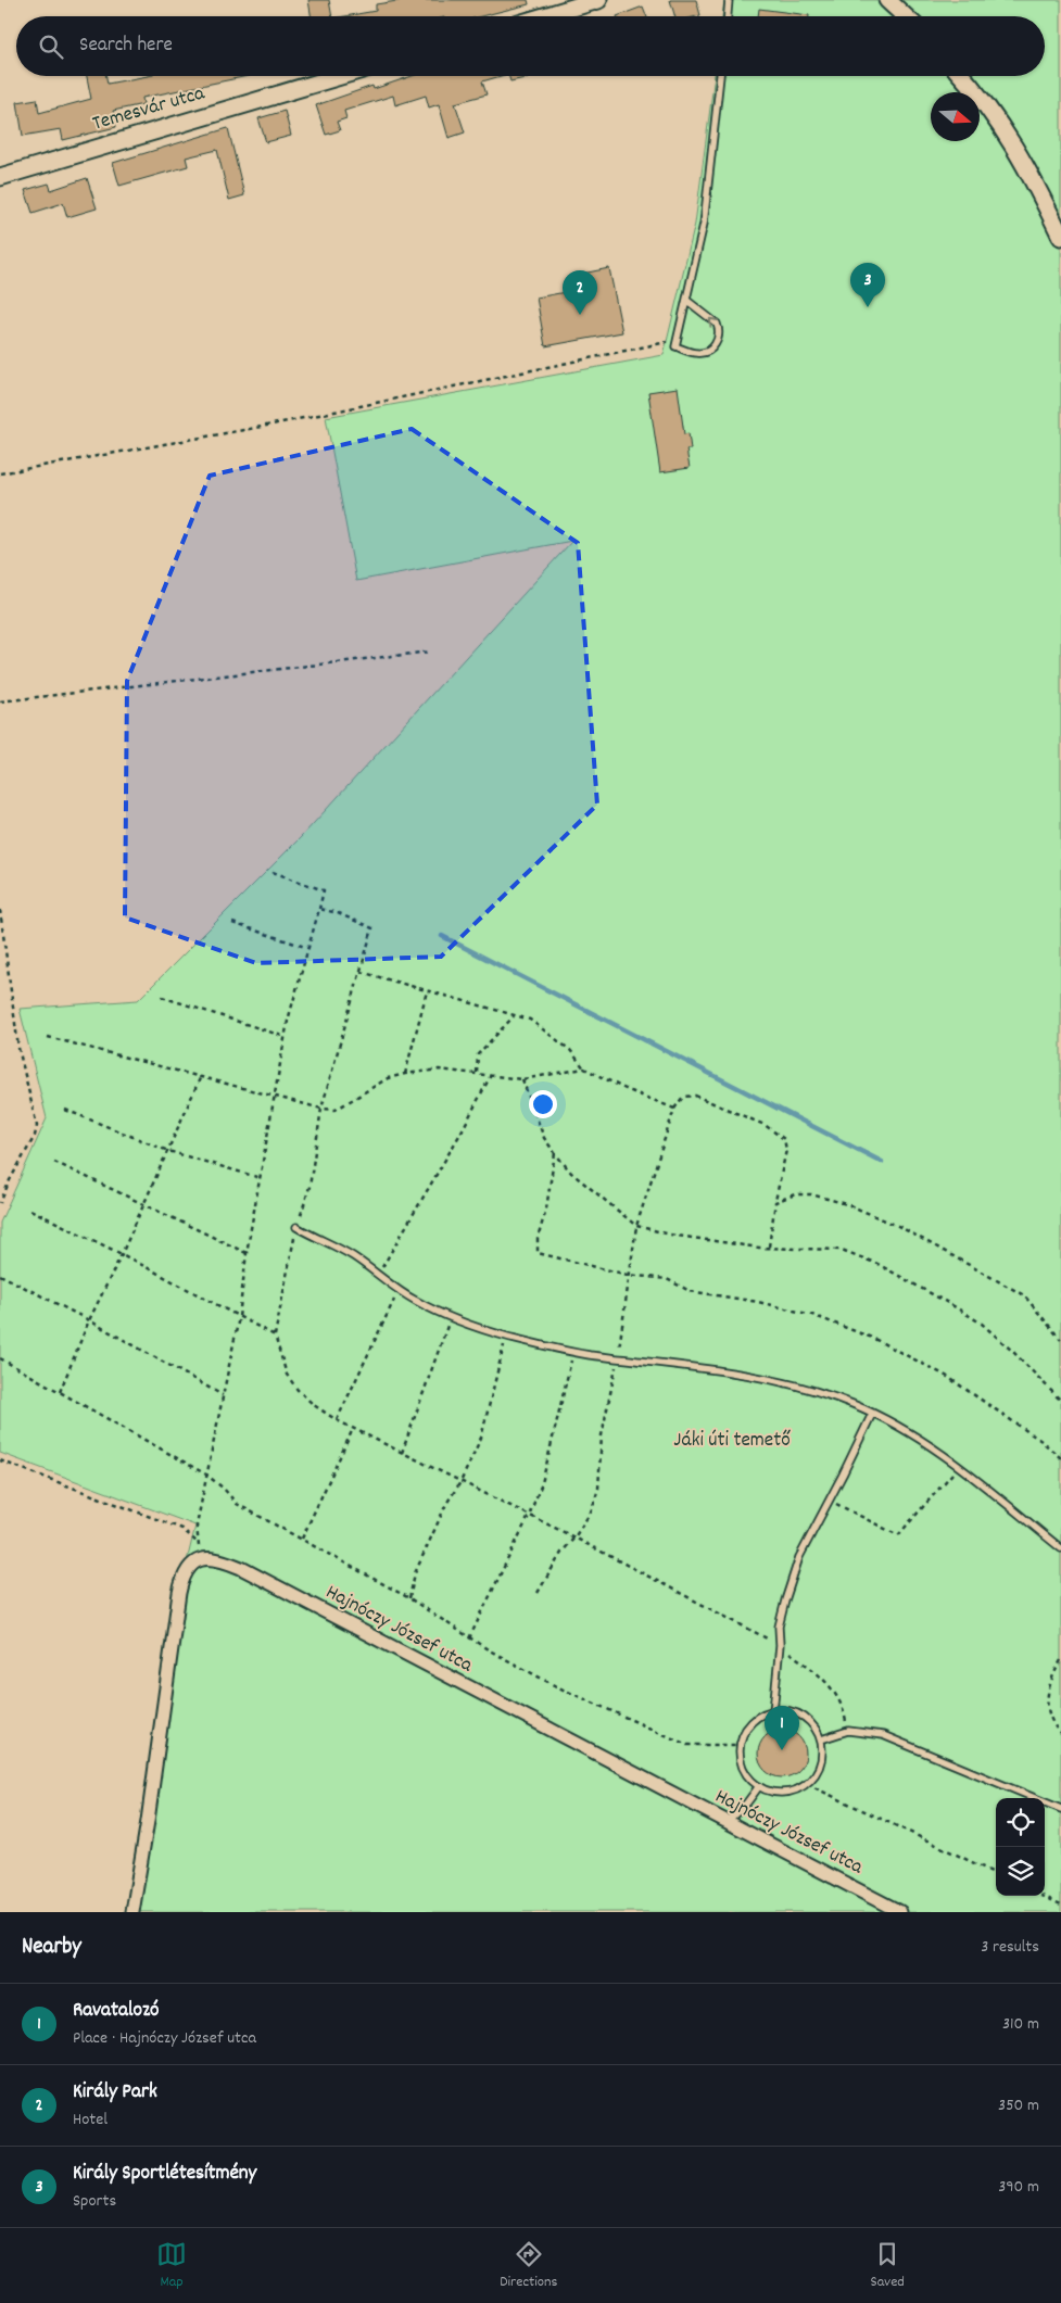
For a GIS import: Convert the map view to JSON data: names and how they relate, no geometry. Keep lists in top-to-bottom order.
{
  "streets": {
    "main road": ["Temesvár utca"],
    "street": ["Hajnóczy József utca"]
  },
  "parks": ["Jáki úti temető"],
  "north": "right",
  "page": {
    "search": "Search here",
    "pins": ["3", "2", "1"],
    "heading": ["Nearby", "3 results"],
    "list": [
      {
        "mark": "1",
        "name": "Ravatalozó",
        "note": "Place · Hajnóczy József utca",
        "value": "310 m"
      },
      {
        "mark": "2",
        "name": "Király Park",
        "note": "Hotel",
        "value": "350 m"
      },
      {
        "mark": "3",
        "name": "Király Sportlétesítmény",
        "note": "Sports",
        "value": "390 m"
      }
    ],
    "nav": ["Map", "Directions", "Saved"]
  }
}
